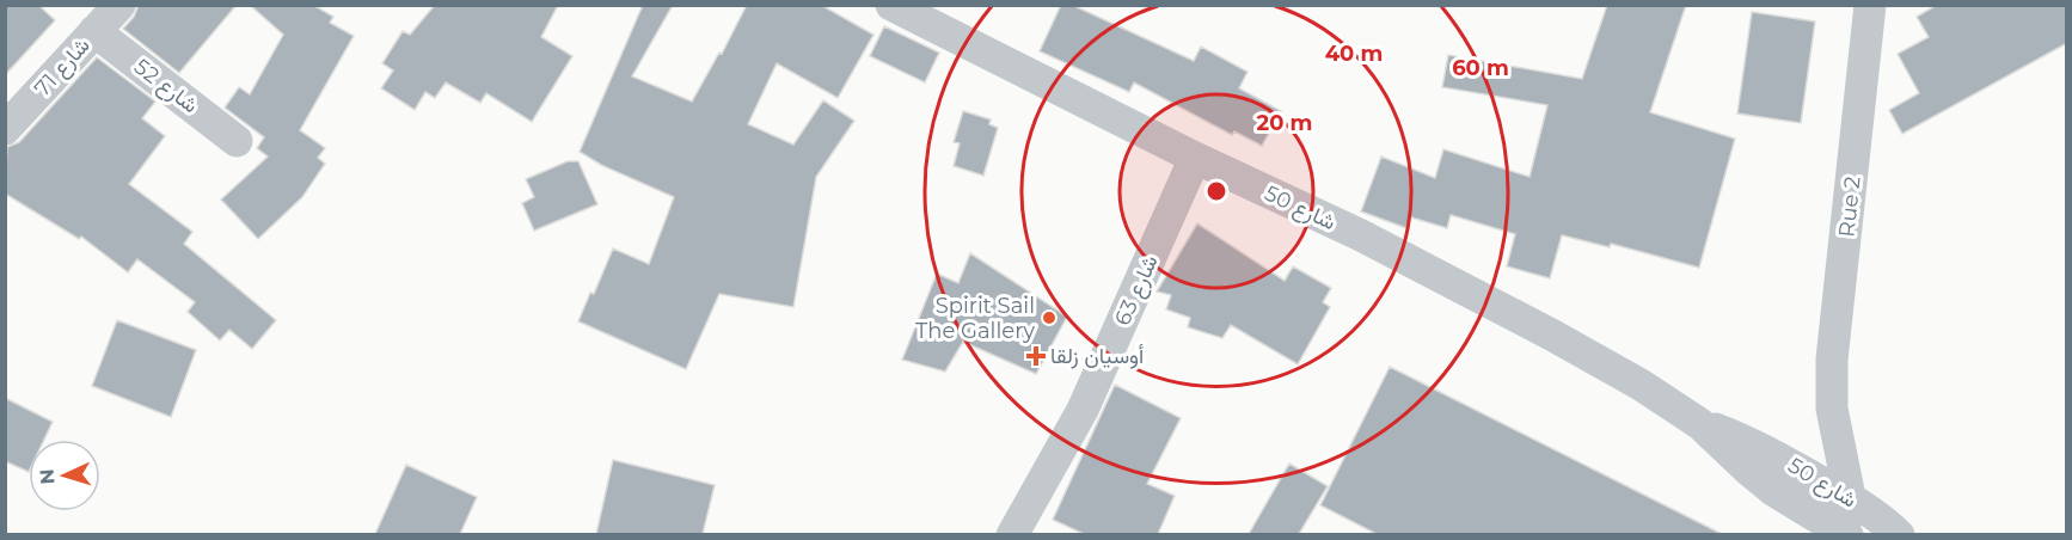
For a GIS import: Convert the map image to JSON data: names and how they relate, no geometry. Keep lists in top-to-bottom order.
{
  "streets": {
    "street": [
      "شارع 71",
      "شارع 52",
      "Rue 2",
      "شارع 50",
      "شارع 63"
    ]
  },
  "crossings": [
    ["شارع 71", "شارع 52"],
    ["Rue 2", "شارع 50"],
    ["شارع 50", "شارع 63"]
  ],
  "places": {
    "other": ["Spirit Sail The Gallery"],
    "health": ["أوسيان زلقا"]
  },
  "north": "left",
  "rings": ["40 m", "60 m", "20 m"]
}
